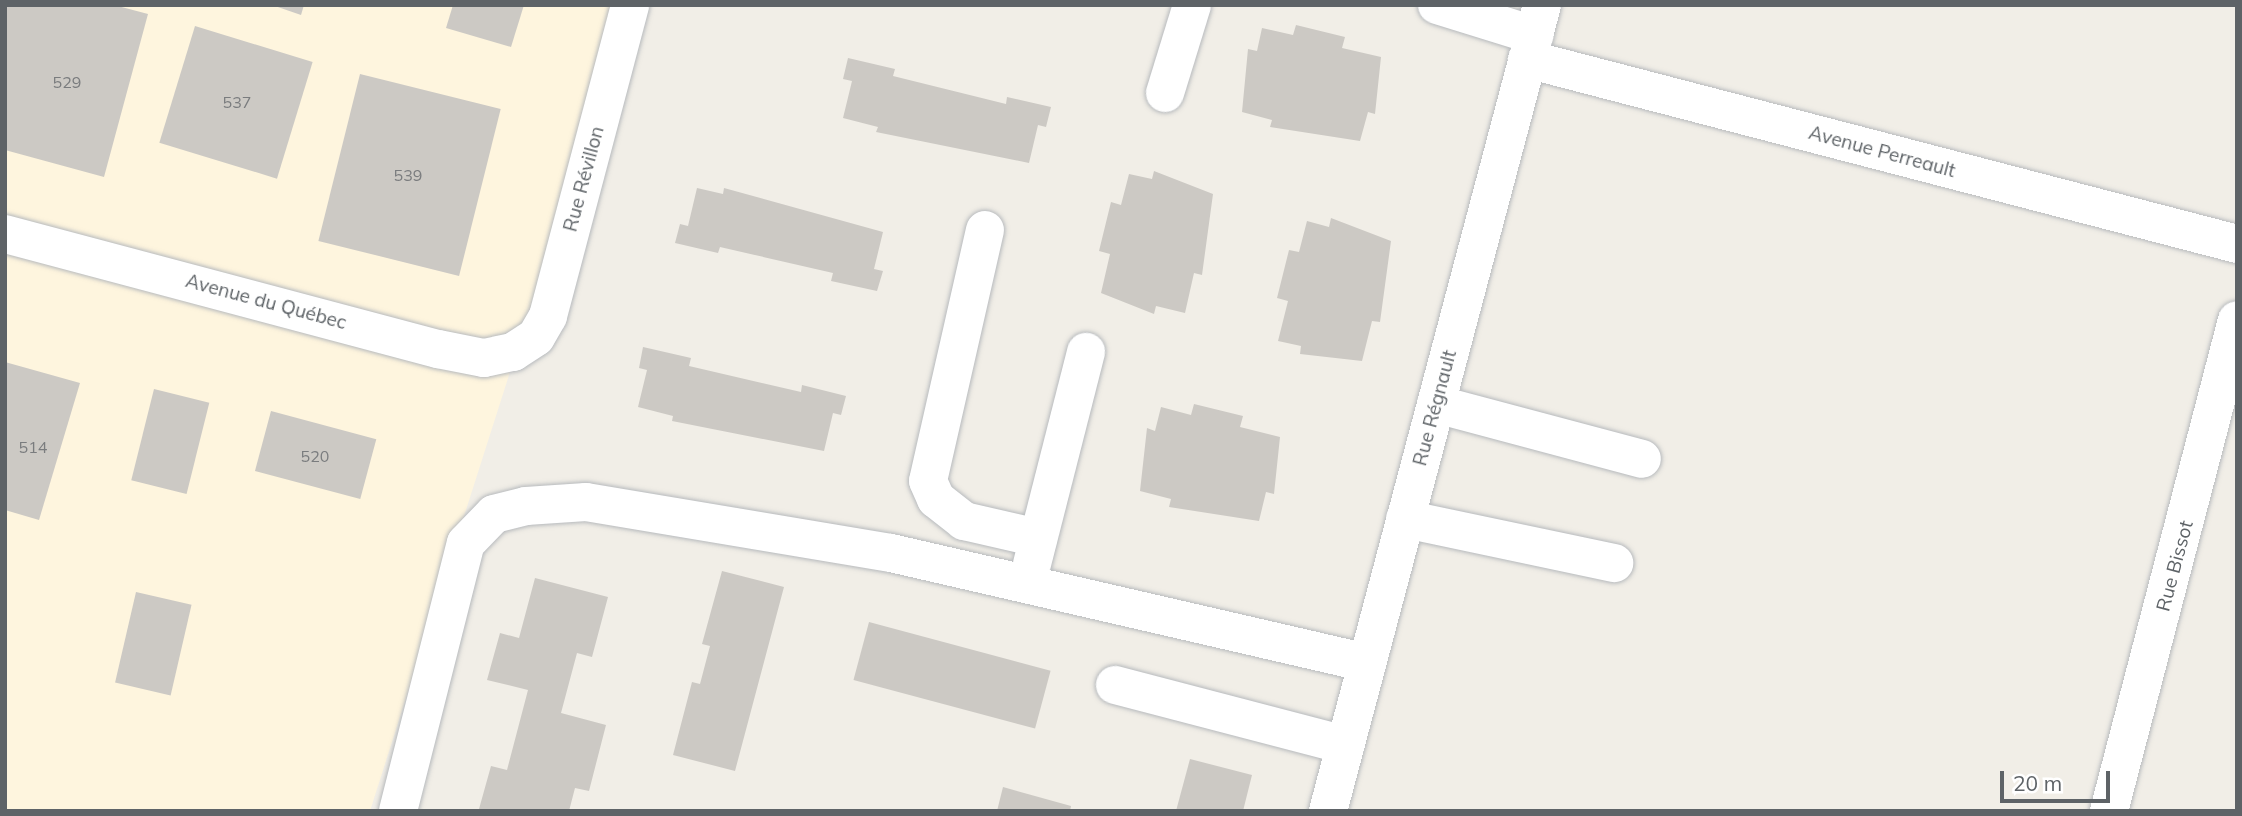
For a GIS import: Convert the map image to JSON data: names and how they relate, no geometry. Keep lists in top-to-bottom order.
{
  "streets": {
    "street": [
      "Avenue Perreault",
      "Rue Révillon",
      "Avenue du Québec",
      "Rue Régnault",
      "Rue Bissot"
    ]
  },
  "crossings": [
    ["Avenue Perreault", "Rue Régnault"],
    ["Rue Révillon", "Avenue du Québec"]
  ],
  "house_numbers": [
    "529",
    "537",
    "539",
    "514",
    "520"
  ],
  "scale_bar": "20 m"
}
